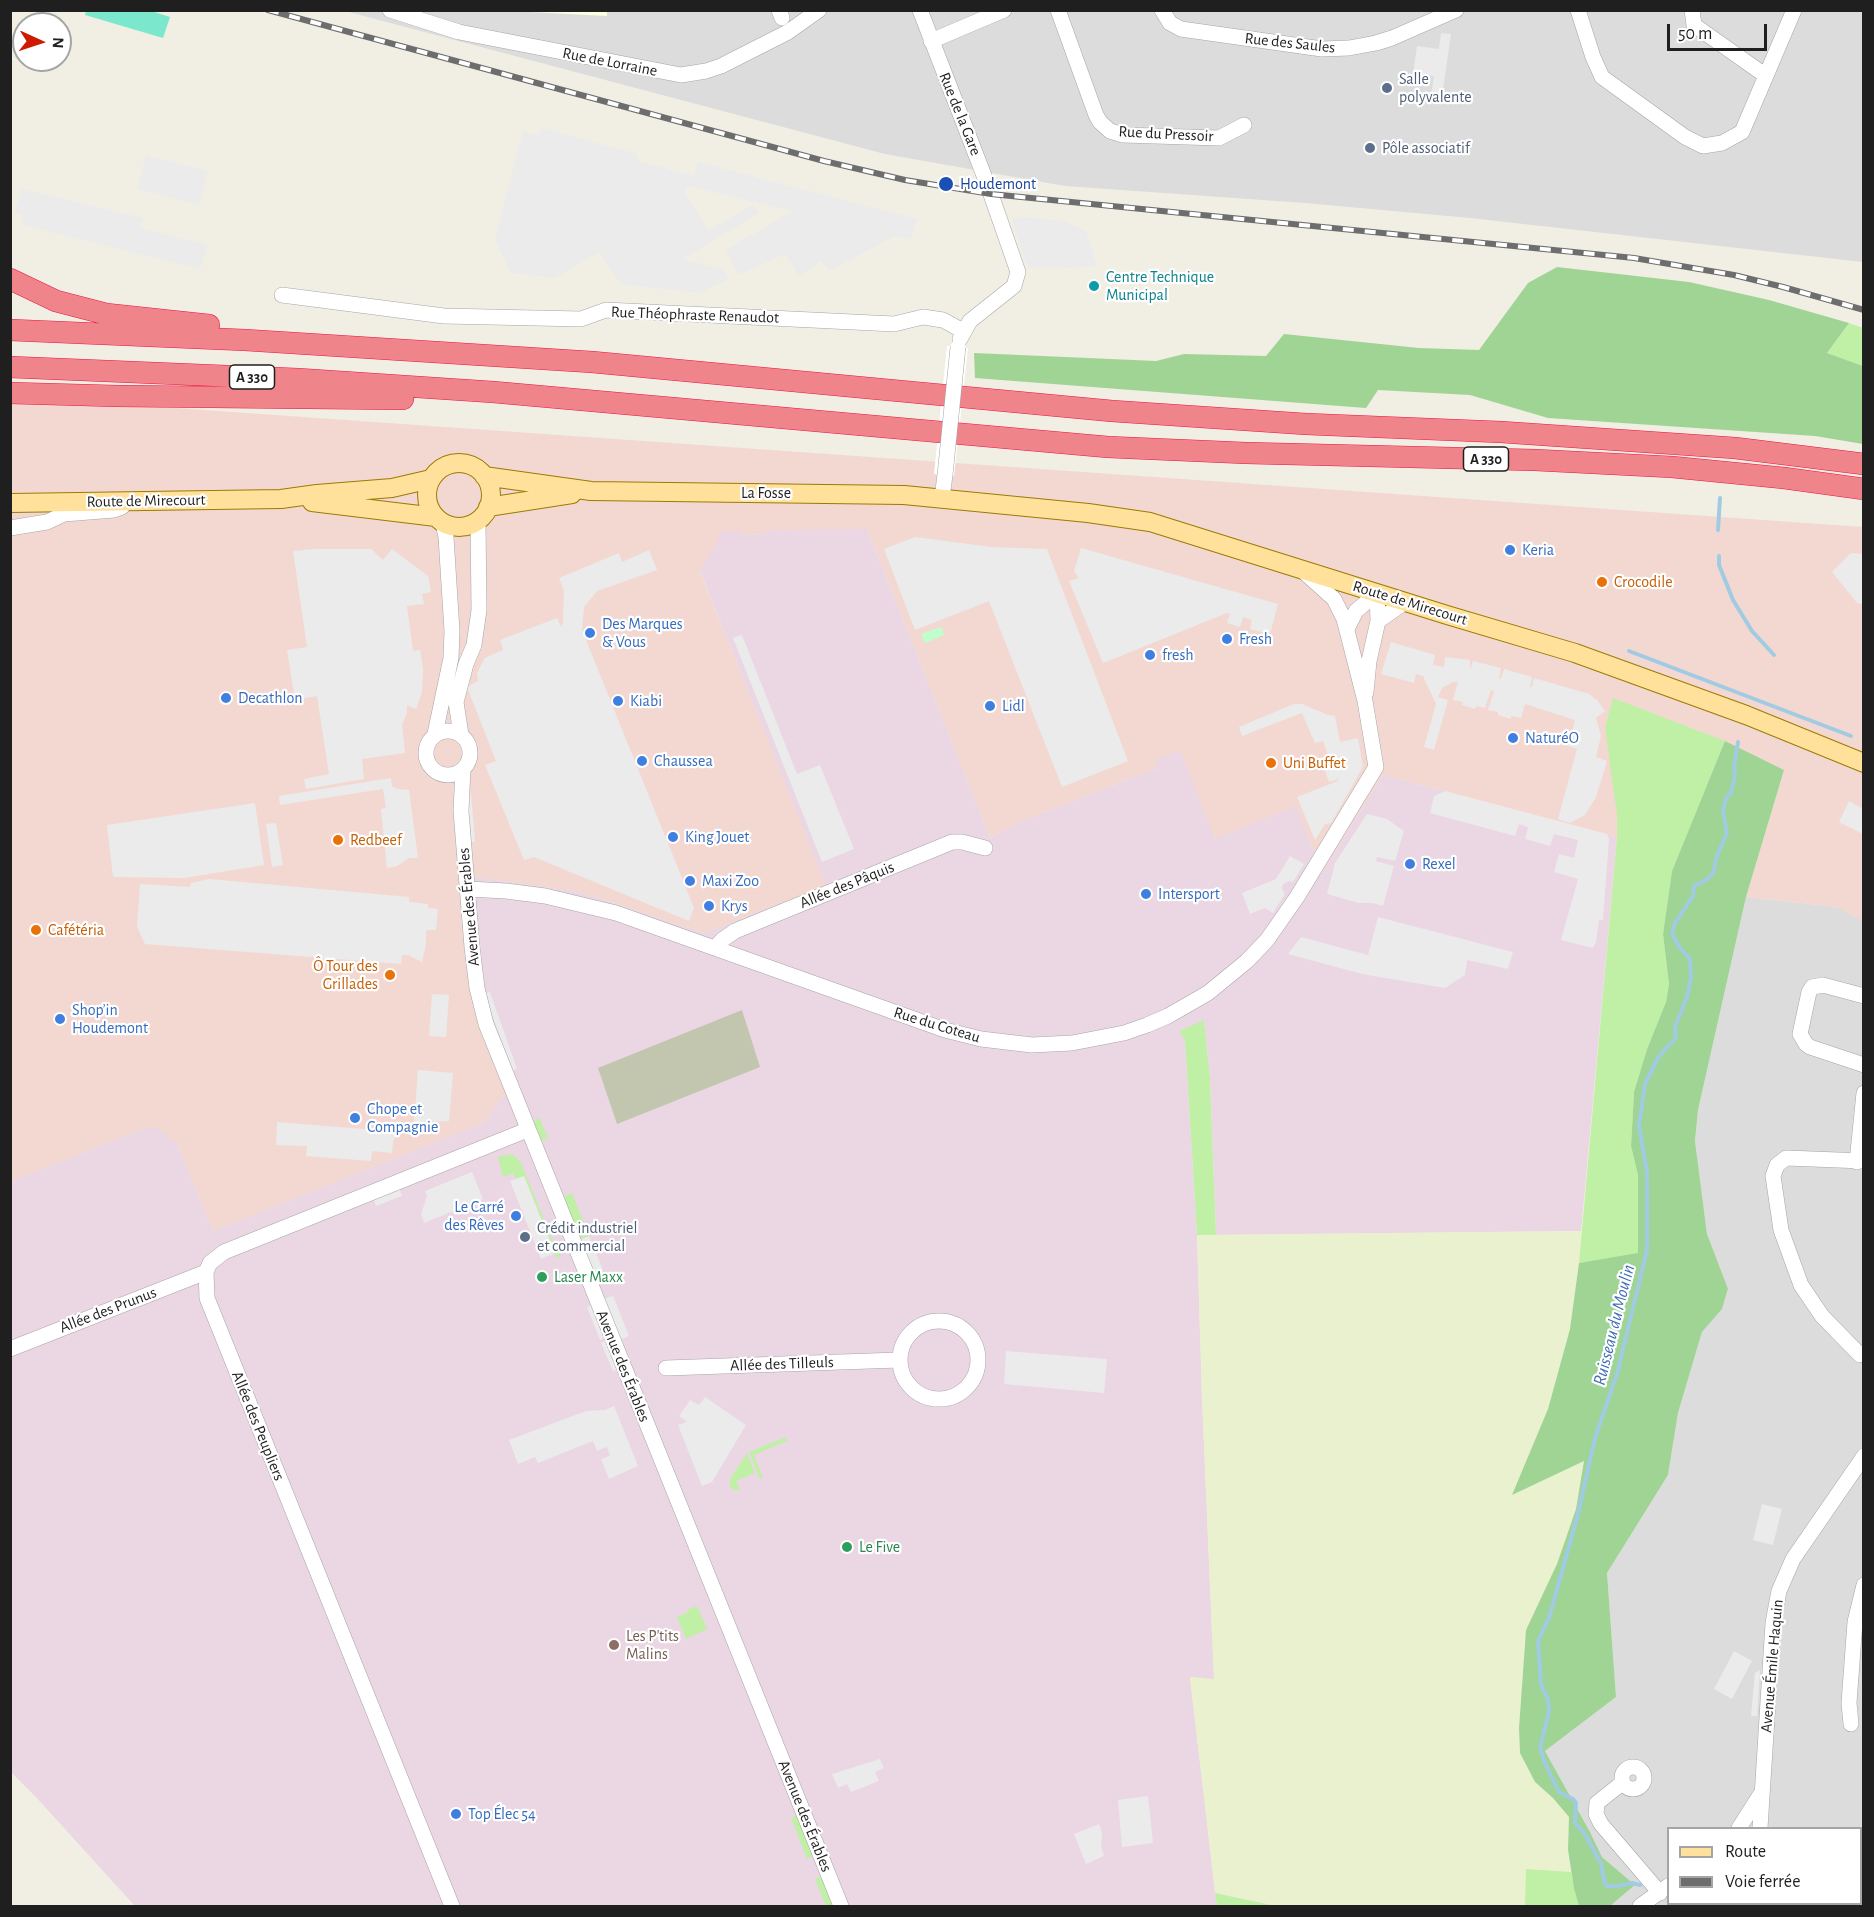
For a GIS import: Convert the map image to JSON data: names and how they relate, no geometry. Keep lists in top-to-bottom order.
{
  "streets": {
    "highway": ["A 330"],
    "main road": ["La Fosse", "Route de Mirecourt"],
    "street": [
      "Rue des Saules",
      "Rue de Lorraine",
      "Rue de la Gare",
      "Rue du Pressoir",
      "Rue Théophraste Renaudot",
      "Allée des Pâquis",
      "Avenue des Érables",
      "Rue du Coteau",
      "Allée des Prunus",
      "Allée des Tilleuls",
      "Allée des Peupliers",
      "Avenue Émile Haquin"
    ]
  },
  "crossings": [
    ["Rue de la Gare", "Rue Théophraste Renaudot"],
    ["La Fosse", "Route de Mirecourt"],
    ["Route de Mirecourt", "Rue du Coteau"],
    ["Allée des Pâquis", "Rue du Coteau"],
    ["Avenue des Érables", "Rue du Coteau"],
    ["Allée des Prunus", "Allée des Peupliers"]
  ],
  "water": ["Ruisseau du Moulin"],
  "places": [
    "Salle polyvalente",
    "Pôle associatif",
    "Houdemont",
    "Centre Technique Municipal",
    "Keria",
    "Crocodile",
    "Des Marques & Vous",
    "Fresh",
    "fresh",
    "Decathlon",
    "Kiabi",
    "Lidl",
    "NaturéO",
    "Chaussea",
    "Uni Buffet",
    "King Jouet",
    "Redbeef",
    "Rexel",
    "Maxi Zoo",
    "Intersport",
    "Krys",
    "Cafétéria",
    "Ô Tour des Grillades",
    "Shop’in Houdemont",
    "Chope et Compagnie",
    "Le Carré des Rêves",
    "Crédit industriel et commercial",
    "Laser Maxx",
    "Le Five",
    "Les P'tits Malins",
    "Top Élec 54"
  ],
  "legend": ["Route", "Voie ferrée"],
  "scale_bar": "50 m",
  "north": "right"
}
